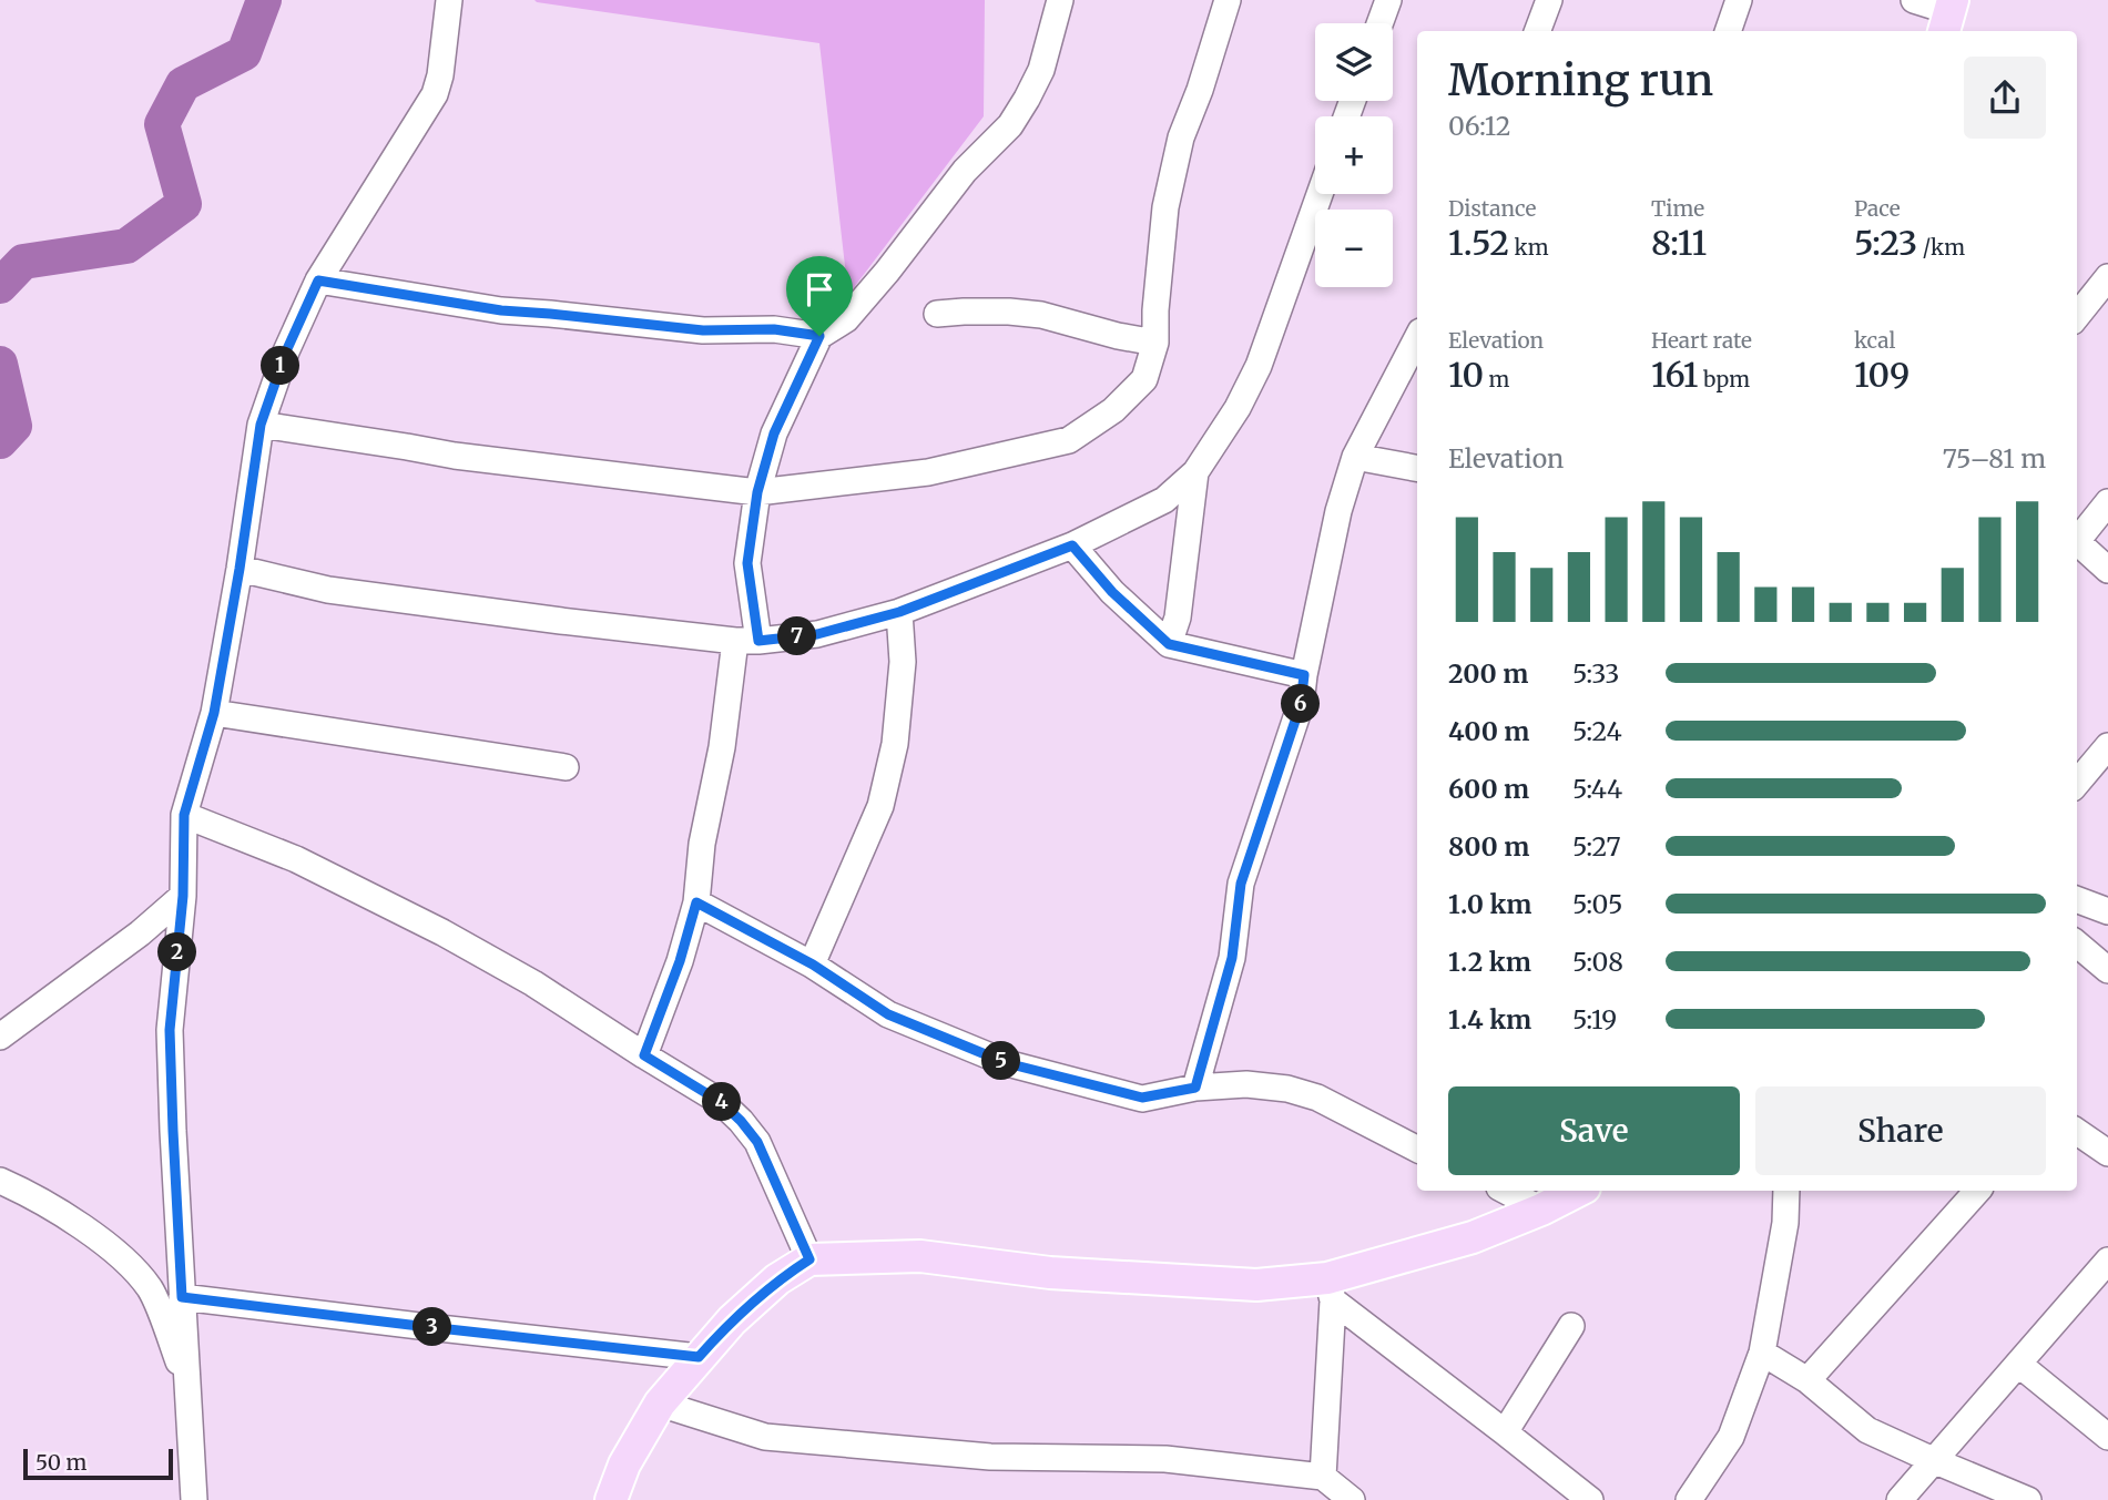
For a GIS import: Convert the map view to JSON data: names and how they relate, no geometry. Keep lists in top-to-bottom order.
{
  "scale_bar": "50 m",
  "page": {
    "map_buttons": ["+", "−"],
    "heading": ["Morning run", "06:12"],
    "stats": [
      ["Distance", "1.52 km"],
      ["Time", "8:11"],
      ["Pace", "5:23 /km"],
      ["Elevation", "10 m"],
      ["Heart rate", "161 bpm"],
      ["kcal", "109"]
    ],
    "pins": [
      "1",
      "7",
      "6",
      "2",
      "5",
      "4",
      "3"
    ],
    "chart": ["Elevation", "75–81 m"],
    "list": [
      {
        "name": "200 m",
        "note": "5:33"
      },
      {
        "name": "400 m",
        "note": "5:24"
      },
      {
        "name": "600 m",
        "note": "5:44"
      },
      {
        "name": "800 m",
        "note": "5:27"
      },
      {
        "name": "1.0 km",
        "note": "5:05"
      },
      {
        "name": "1.2 km",
        "note": "5:08"
      },
      {
        "name": "1.4 km",
        "note": "5:19"
      }
    ],
    "buttons": ["Save", "Share"],
    "scale": "50 m"
  }
}
